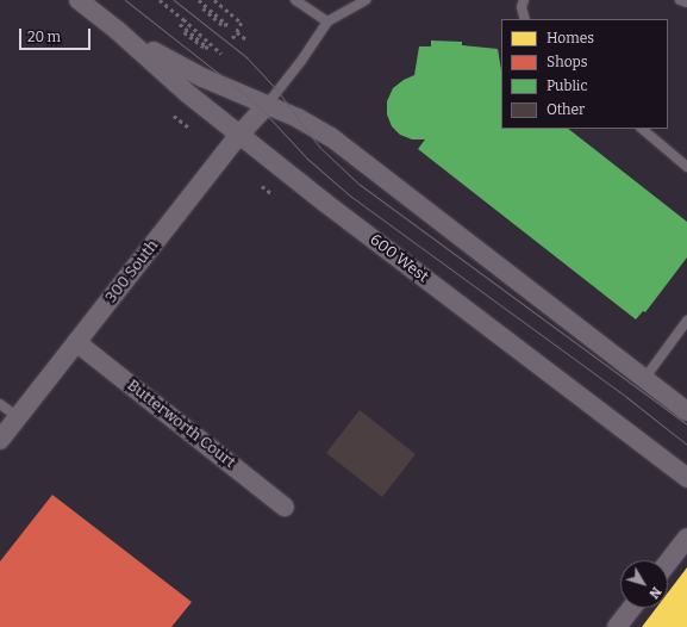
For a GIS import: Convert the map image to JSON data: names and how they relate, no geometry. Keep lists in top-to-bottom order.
{
  "streets": {
    "street": ["600 West", "300 South", "Butterworth Court"]
  },
  "crossings": [
    ["600 West", "300 South"],
    ["300 South", "Butterworth Court"]
  ],
  "legend": [
    "Homes",
    "Shops",
    "Public",
    "Other"
  ],
  "scale_bar": "20 m",
  "north": "bottom right"
}
